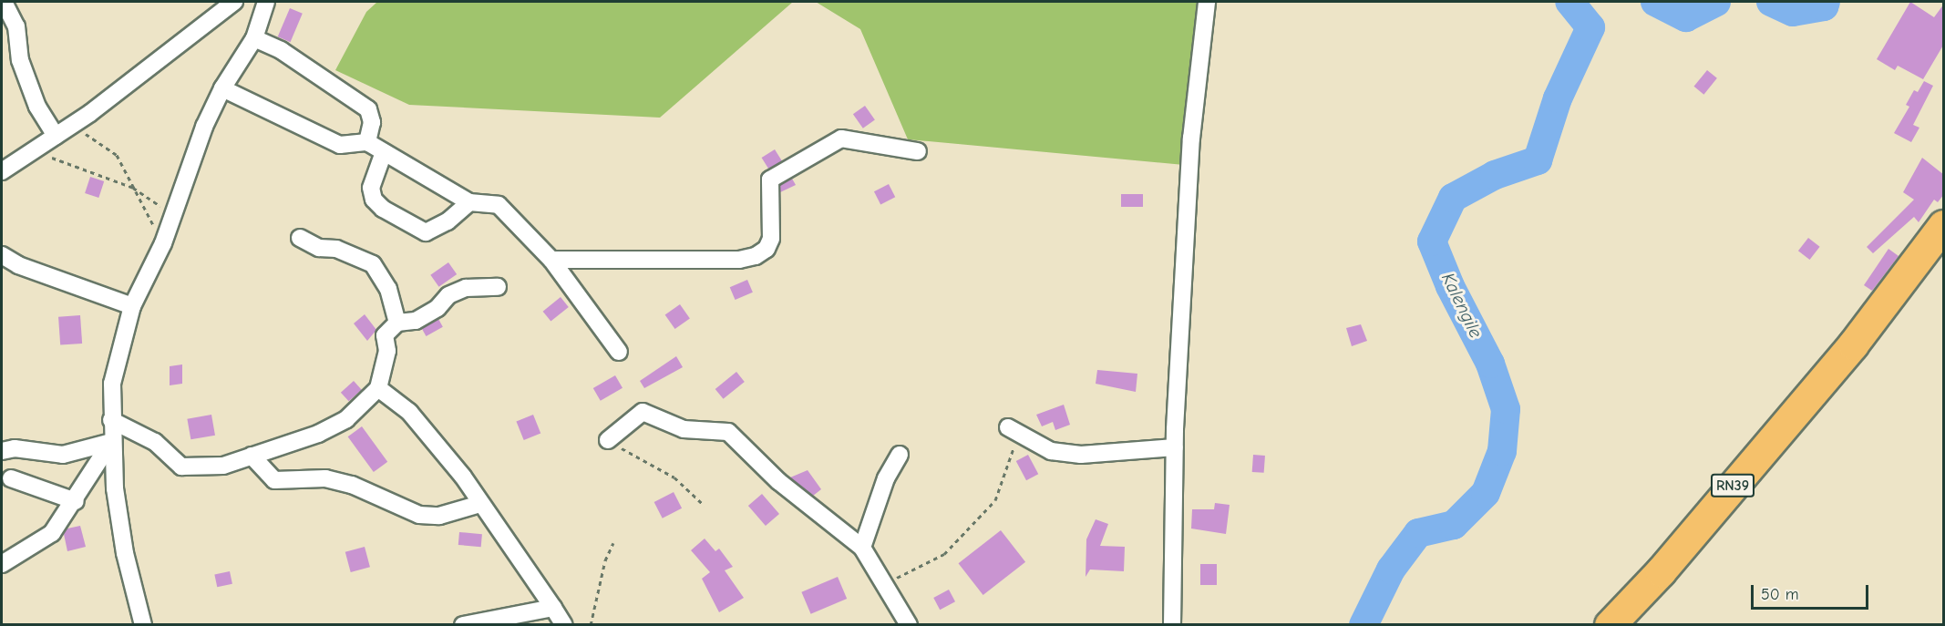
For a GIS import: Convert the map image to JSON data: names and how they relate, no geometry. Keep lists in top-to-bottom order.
{
  "streets": {
    "highway": ["RN39"]
  },
  "water": ["Kalengile"],
  "scale_bar": "50 m"
}
